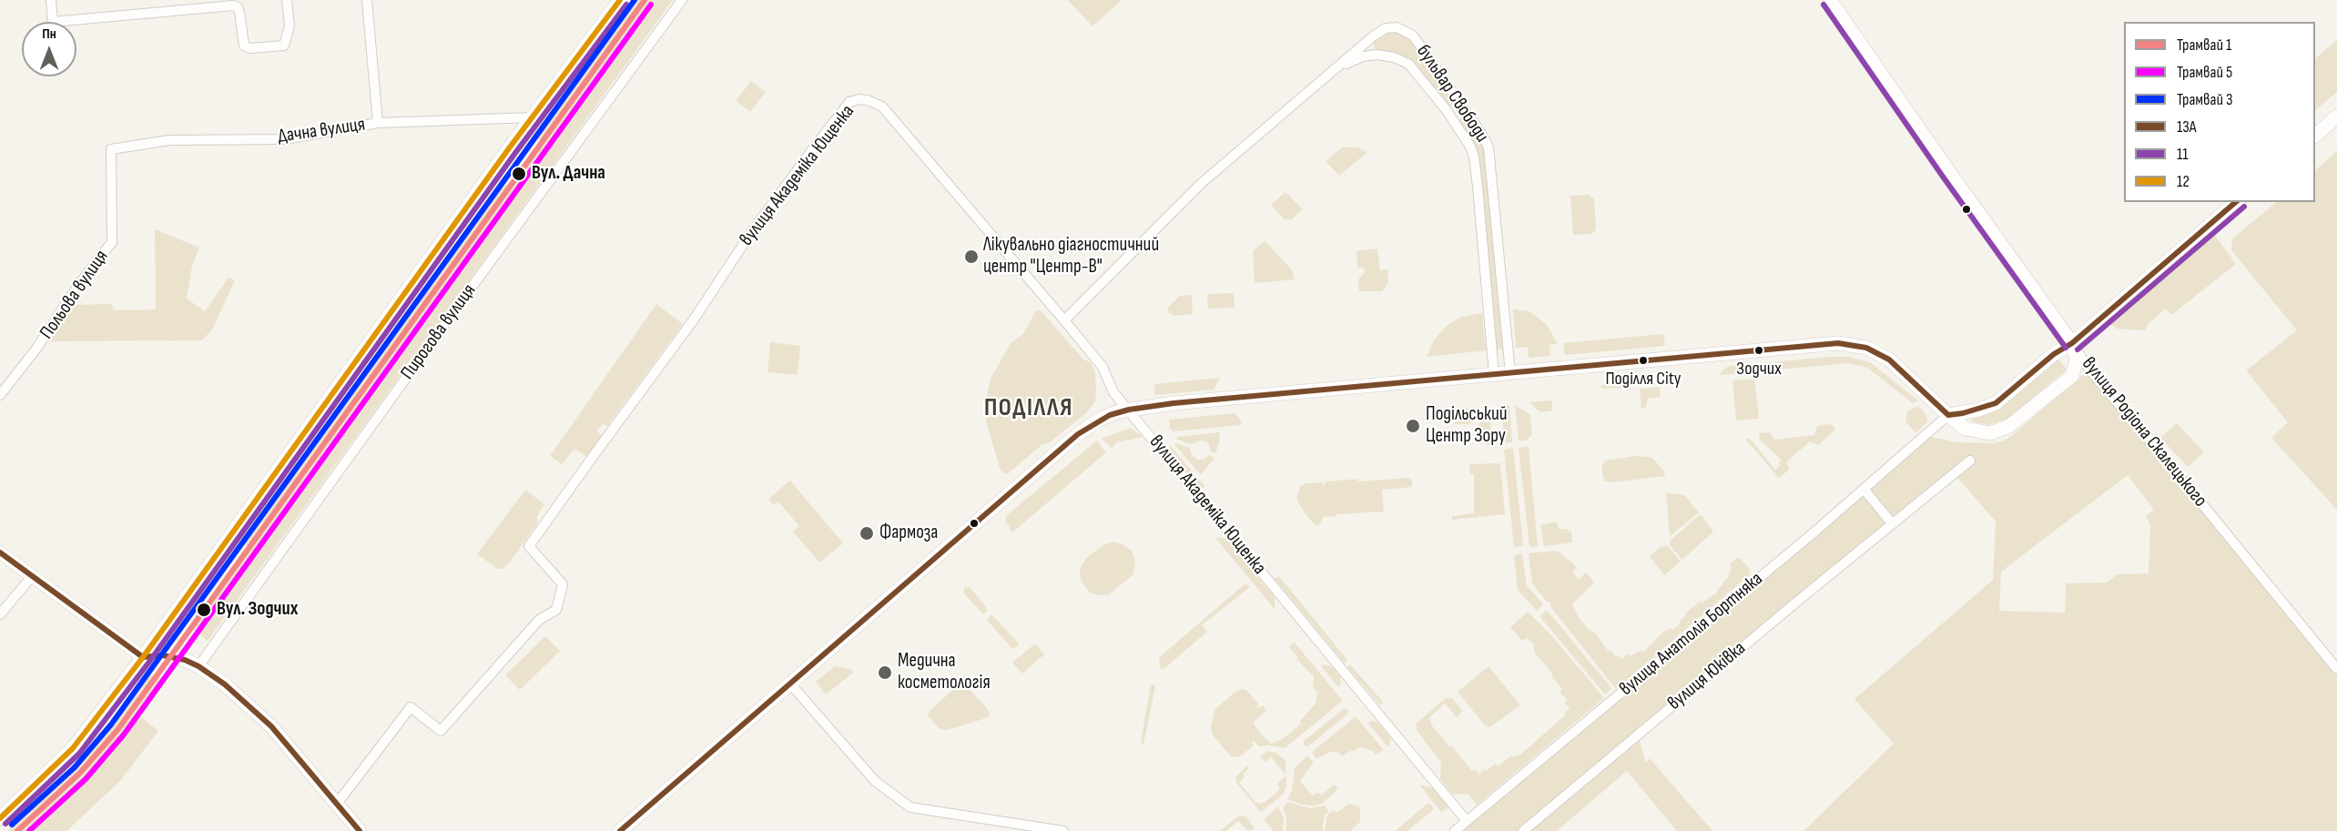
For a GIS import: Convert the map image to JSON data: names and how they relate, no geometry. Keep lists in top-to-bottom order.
{
  "streets": {
    "main road": ["вулиця Родіона Скалецького"],
    "street": [
      "бульвар Свободи",
      "Дачна вулиця",
      "вулиця Академіка Ющенка",
      "Польова вулиця",
      "Пирогова вулиця",
      "вулиця Анатолія Бортняка",
      "вулиця Юківка"
    ]
  },
  "crossings": [
    ["бульвар Свободи", "вулиця Академіка Ющенка"],
    ["Дачна вулиця", "Польова вулиця"],
    ["вулиця Академіка Ющенка", "вулиця Анатолія Бортняка"]
  ],
  "districts": ["ПОДІЛЛЯ"],
  "places": [
    "Вул. Дачна",
    "Лікувально діагностичний центр \"Центр-В\"",
    "Зодчих",
    "Поділля City",
    "Подільський Центр Зору",
    "Фармоза",
    "Вул. Зодчих",
    "Медична косметологія"
  ],
  "lines": [
    "tram line 1",
    "tram line 3",
    "transit line 12",
    "tram line 5",
    "transit line 11",
    "transit line 13А"
  ],
  "legend": [
    "Трамвай 1",
    "Трамвай 5",
    "Трамвай 3",
    "13А",
    "11",
    "12"
  ],
  "north": "top"
}
